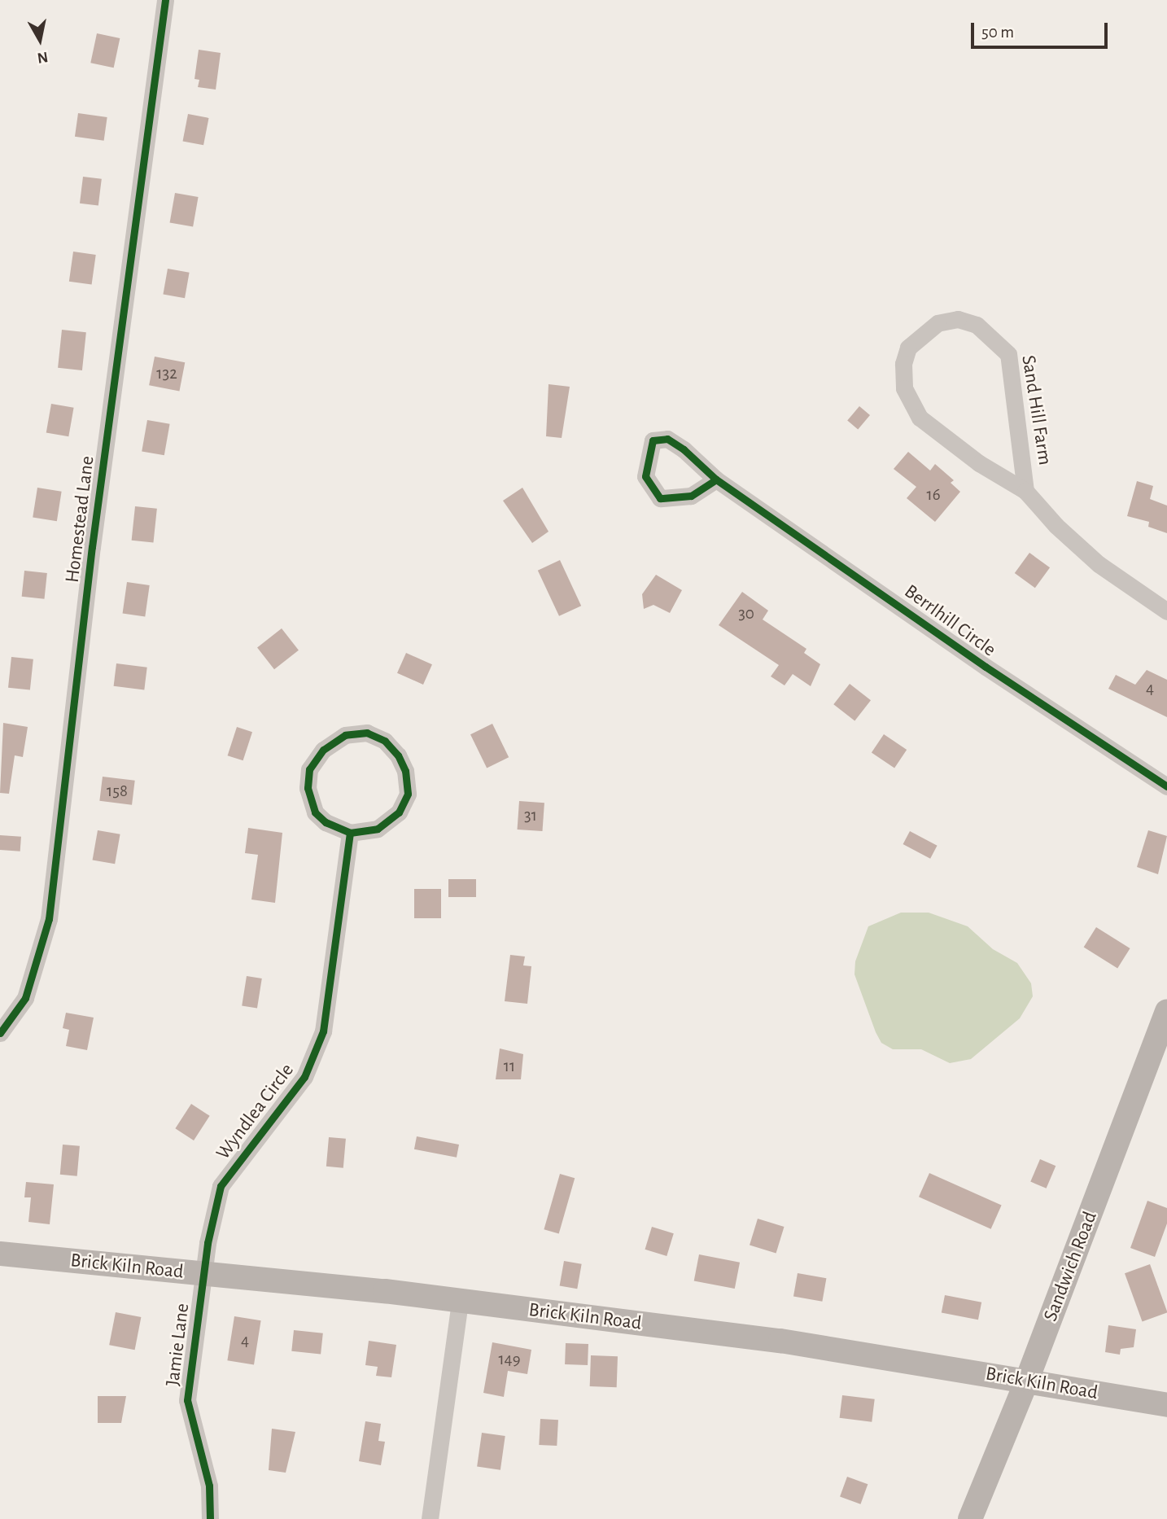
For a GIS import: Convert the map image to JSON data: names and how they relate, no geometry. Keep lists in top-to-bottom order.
{
  "streets": {
    "main road": ["Brick Kiln Road", "Sandwich Road"],
    "street": [
      "Sand Hill Farm",
      "Homestead Lane",
      "BerrIhill Circle",
      "Wyndlea Circle",
      "Jamie Lane"
    ]
  },
  "crossings": [
    ["Wyndlea Circle", "Brick Kiln Road"],
    ["Wyndlea Circle", "Jamie Lane"],
    ["Brick Kiln Road", "Sandwich Road"],
    ["Brick Kiln Road", "Jamie Lane"]
  ],
  "house_numbers": [
    "132",
    "16",
    "30",
    "4",
    "158",
    "31",
    "11",
    "4",
    "149"
  ],
  "scale_bar": "50 m",
  "north": "bottom"
}
